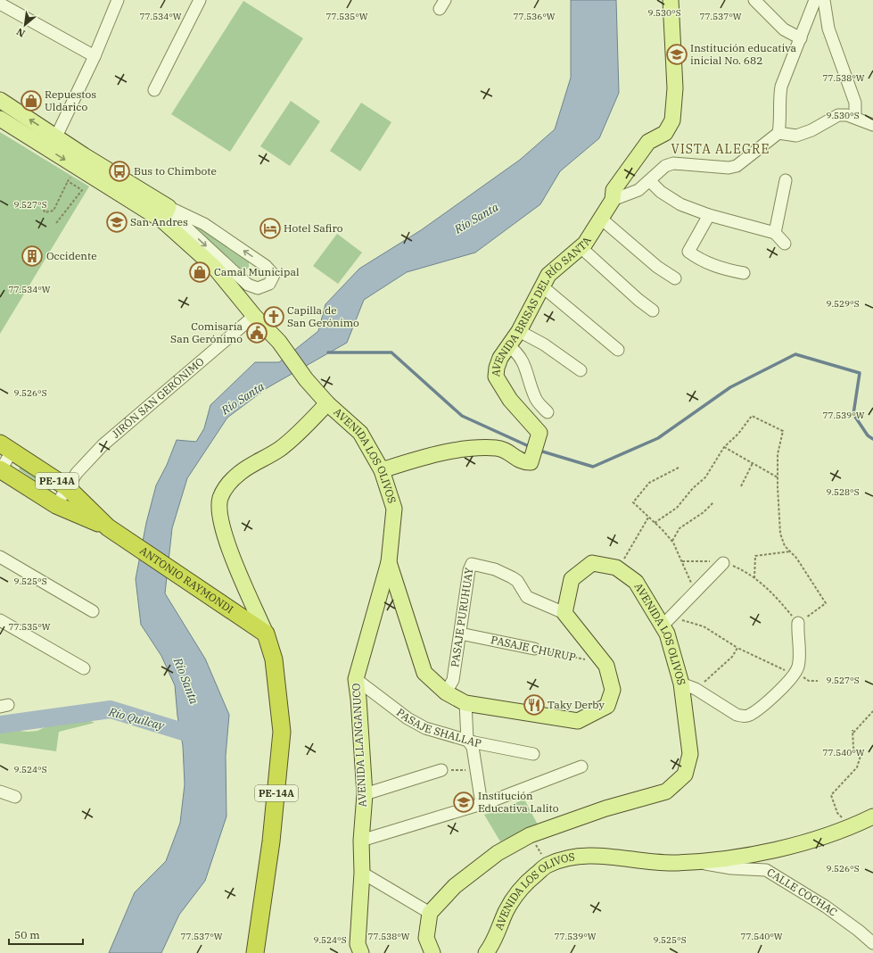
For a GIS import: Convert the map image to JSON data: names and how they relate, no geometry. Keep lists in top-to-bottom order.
{
  "streets": {
    "highway": ["PE-14A", "ANTONIO RAYMONDI"],
    "main road": ["AVENIDA BRISAS DEL RÍO SANTA", "AVENIDA LOS OLIVOS", "AVENIDA LLANGANUCO"],
    "street": [
      "JIRÓN SAN GERÓNIMO",
      "PASAJE PURUHUAY",
      "PASAJE CHURUP",
      "PASAJE SHALLAP",
      "CALLE COCHAC"
    ]
  },
  "crossings": [
    ["AVENIDA BRISAS DEL RÍO SANTA", "AVENIDA LOS OLIVOS"],
    ["JIRÓN SAN GERÓNIMO", "AVENIDA LOS OLIVOS"],
    ["JIRÓN SAN GERÓNIMO", "PE-14A"],
    ["AVENIDA LOS OLIVOS", "PASAJE PURUHUAY"],
    ["AVENIDA LOS OLIVOS", "PASAJE CHURUP"],
    ["AVENIDA LOS OLIVOS", "AVENIDA LLANGANUCO"],
    ["AVENIDA LOS OLIVOS", "CALLE COCHAC"],
    ["PE-14A", "ANTONIO RAYMONDI"],
    ["PASAJE PURUHUAY", "PASAJE CHURUP"],
    ["PASAJE SHALLAP", "AVENIDA LLANGANUCO"]
  ],
  "districts": ["VISTA ALEGRE"],
  "water": ["Río Santa", "Río Quilcay"],
  "places": {
    "school or university": ["Institución educativa inicial No. 682", "San Andres", "Institución Educativa Lalito"],
    "shop": ["Repuestos Uldarico", "Camal Municipal"],
    "bus stop": ["Bus to Chimbote"],
    "hotel": ["Hotel Safiro"],
    "building": ["Occidente"],
    "church": ["Capilla de San Gerónimo"],
    "public building": ["Comisaría San Gerónimo"],
    "restaurant": ["Taky Derby"]
  },
  "scale_bar": "50 m",
  "north": "bottom left",
  "coordinates": [
    "9.530°S",
    "77.534°W",
    "77.535°W",
    "77.536°W",
    "77.537°W",
    "77.538°W",
    "9.527°S",
    "9.529°S",
    "9.526°S",
    "77.539°W",
    "9.528°S",
    "9.525°S",
    "77.540°W",
    "9.524°S"
  ]
}
